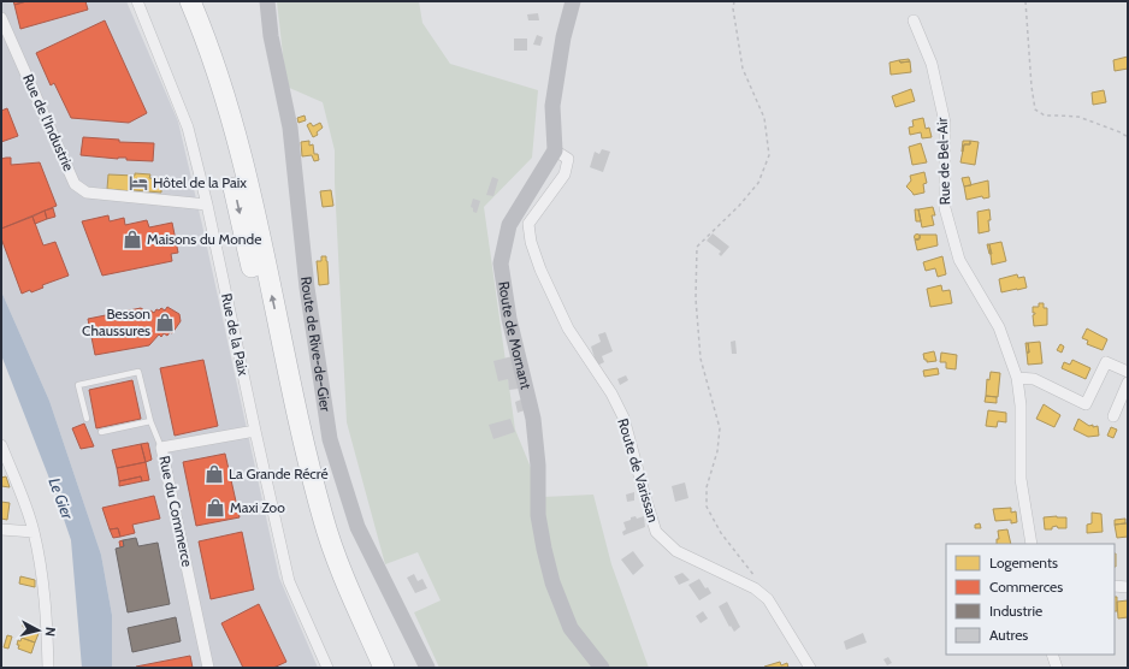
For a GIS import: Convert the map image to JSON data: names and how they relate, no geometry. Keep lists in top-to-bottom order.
{
  "streets": {
    "main road": ["Route de Mornant", "Route de Rive-de-Gier"],
    "street": [
      "Rue de l'Industrie",
      "Rue de Bel-Air",
      "Rue de la Paix",
      "Route de Varissan",
      "Rue du Commerce"
    ]
  },
  "crossings": [
    ["Rue de l'Industrie", "Rue de la Paix"],
    ["Rue de la Paix", "Rue du Commerce"],
    ["Route de Mornant", "Route de Varissan"]
  ],
  "water": ["Le Gier"],
  "places": {
    "hotel": ["Hôtel de la Paix"],
    "shop": [
      "Maisons du Monde",
      "Besson Chaussures",
      "La Grande Récré",
      "Maxi Zoo"
    ]
  },
  "legend": [
    "Logements",
    "Commerces",
    "Industrie",
    "Autres"
  ],
  "north": "right"
}
